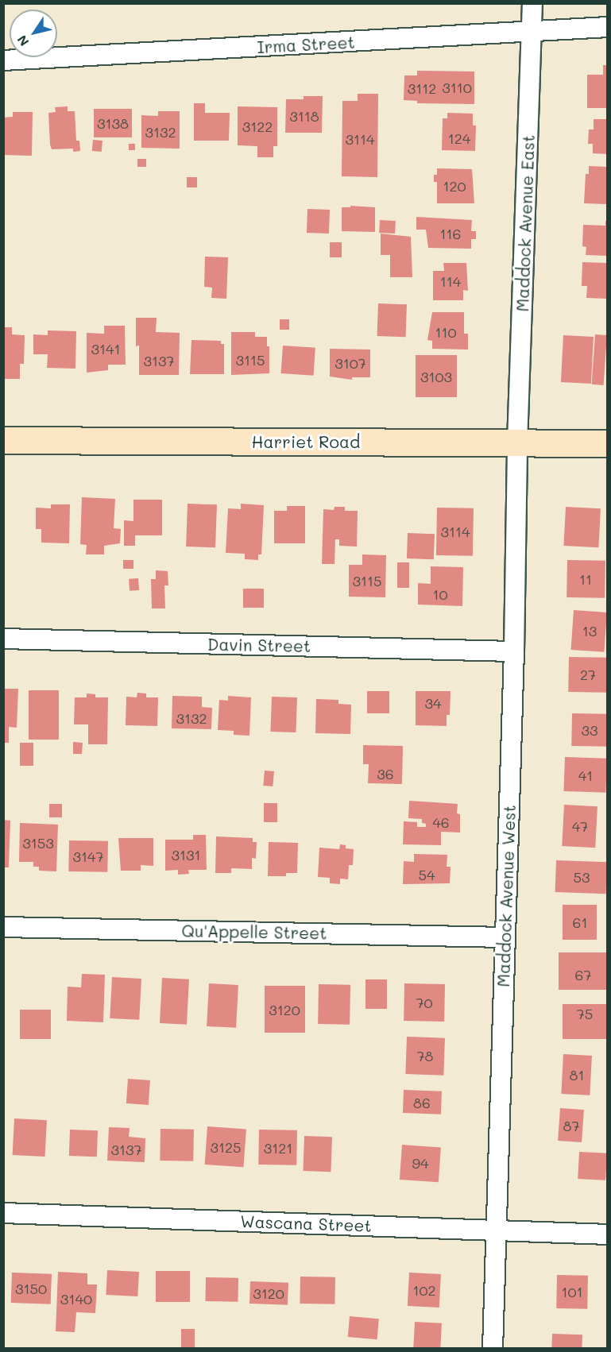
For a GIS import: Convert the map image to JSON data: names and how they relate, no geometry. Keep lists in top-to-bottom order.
{
  "streets": {
    "main road": ["Harriet Road"],
    "street": [
      "Irma Street",
      "Maddock Avenue East",
      "Davin Street",
      "Maddock Avenue West",
      "Qu'Appelle Street",
      "Wascana Street"
    ]
  },
  "crossings": [
    ["Irma Street", "Maddock Avenue East"],
    ["Maddock Avenue East", "Harriet Road"],
    ["Maddock Avenue East", "Maddock Avenue West"],
    ["Harriet Road", "Maddock Avenue West"],
    ["Davin Street", "Maddock Avenue West"],
    ["Maddock Avenue West", "Qu'Appelle Street"],
    ["Maddock Avenue West", "Wascana Street"]
  ],
  "house_numbers": [
    "3110",
    "3112",
    "3118",
    "3138",
    "3122",
    "3132",
    "124",
    "3114",
    "120",
    "116",
    "114",
    "110",
    "3141",
    "3115",
    "3137",
    "3107",
    "3103",
    "3114",
    "11",
    "3115",
    "10",
    "13",
    "27",
    "34",
    "3132",
    "33",
    "36",
    "41",
    "46",
    "47",
    "3153",
    "3131",
    "3147",
    "54",
    "53",
    "61",
    "67",
    "70",
    "3120",
    "75",
    "78",
    "81",
    "86",
    "87",
    "3125",
    "3121",
    "3137",
    "94",
    "3150",
    "102",
    "101",
    "3120",
    "3140"
  ],
  "north": "bottom left"
}
